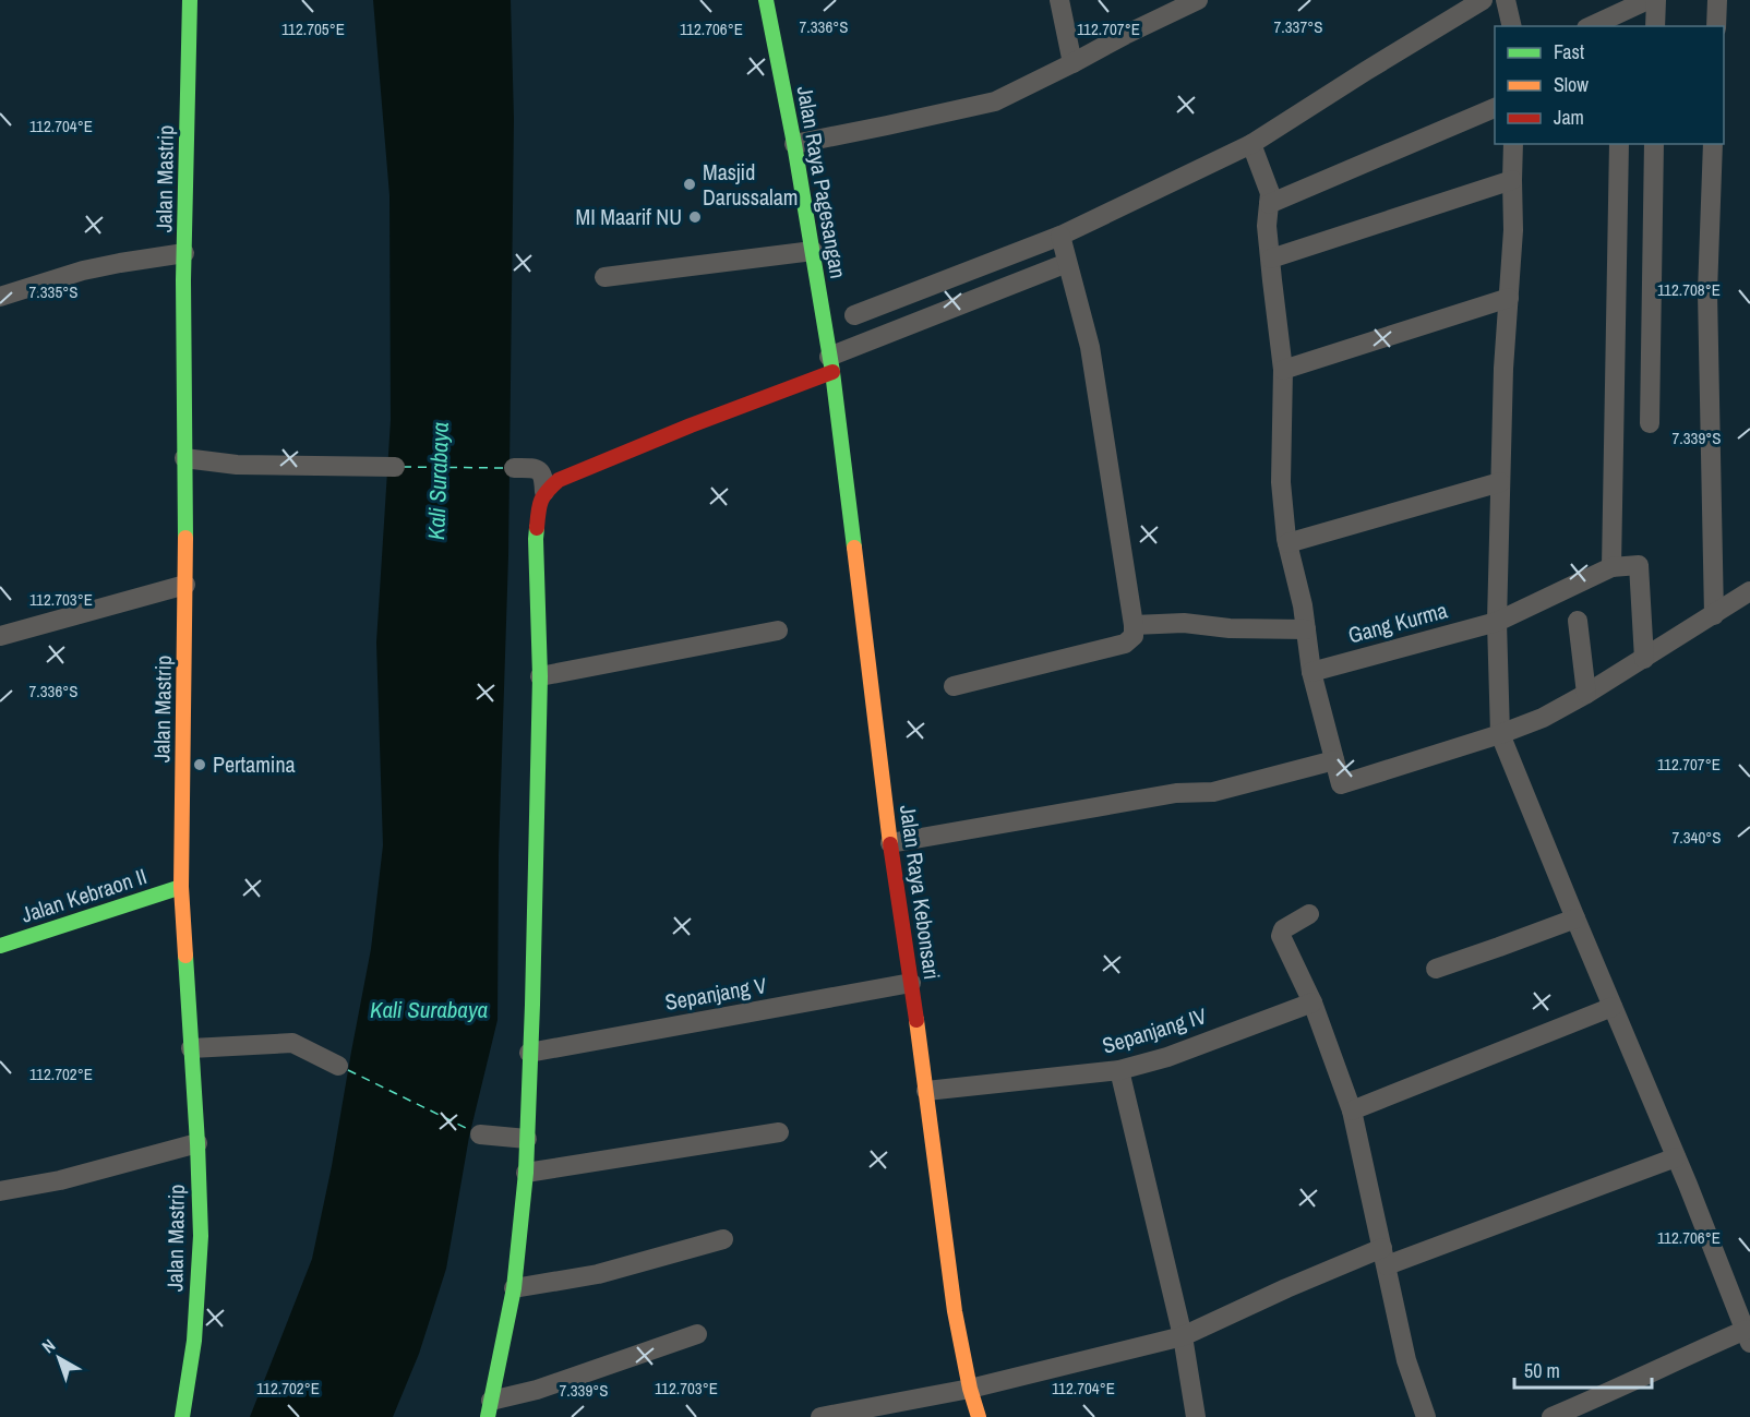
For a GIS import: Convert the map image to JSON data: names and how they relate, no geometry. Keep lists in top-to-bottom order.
{
  "streets": {
    "main road": [
      "Jalan Mastrip",
      "Jalan Raya Pagesangan",
      "Jalan Raya Kebonsari",
      "Jalan Kebraon II"
    ],
    "street": ["Gang Kurma", "Sepanjang V", "Sepanjang IV"]
  },
  "crossings": [
    ["Jalan Mastrip", "Jalan Kebraon II"],
    ["Jalan Raya Pagesangan", "Jalan Raya Kebonsari"],
    ["Jalan Raya Kebonsari", "Sepanjang V"],
    ["Jalan Raya Kebonsari", "Sepanjang IV"]
  ],
  "water": ["Kali Surabaya"],
  "places": ["Masjid Darussalam", "MI Maarif NU", "Pertamina"],
  "legend": ["Fast", "Slow", "Jam"],
  "scale_bar": "50 m",
  "north": "top left",
  "coordinates": [
    "7.336°S",
    "7.337°S",
    "112.706°E",
    "112.705°E",
    "112.707°E",
    "112.704°E",
    "112.708°E",
    "7.335°S",
    "7.339°S",
    "112.703°E",
    "7.340°S",
    "112.702°E"
  ]
}
